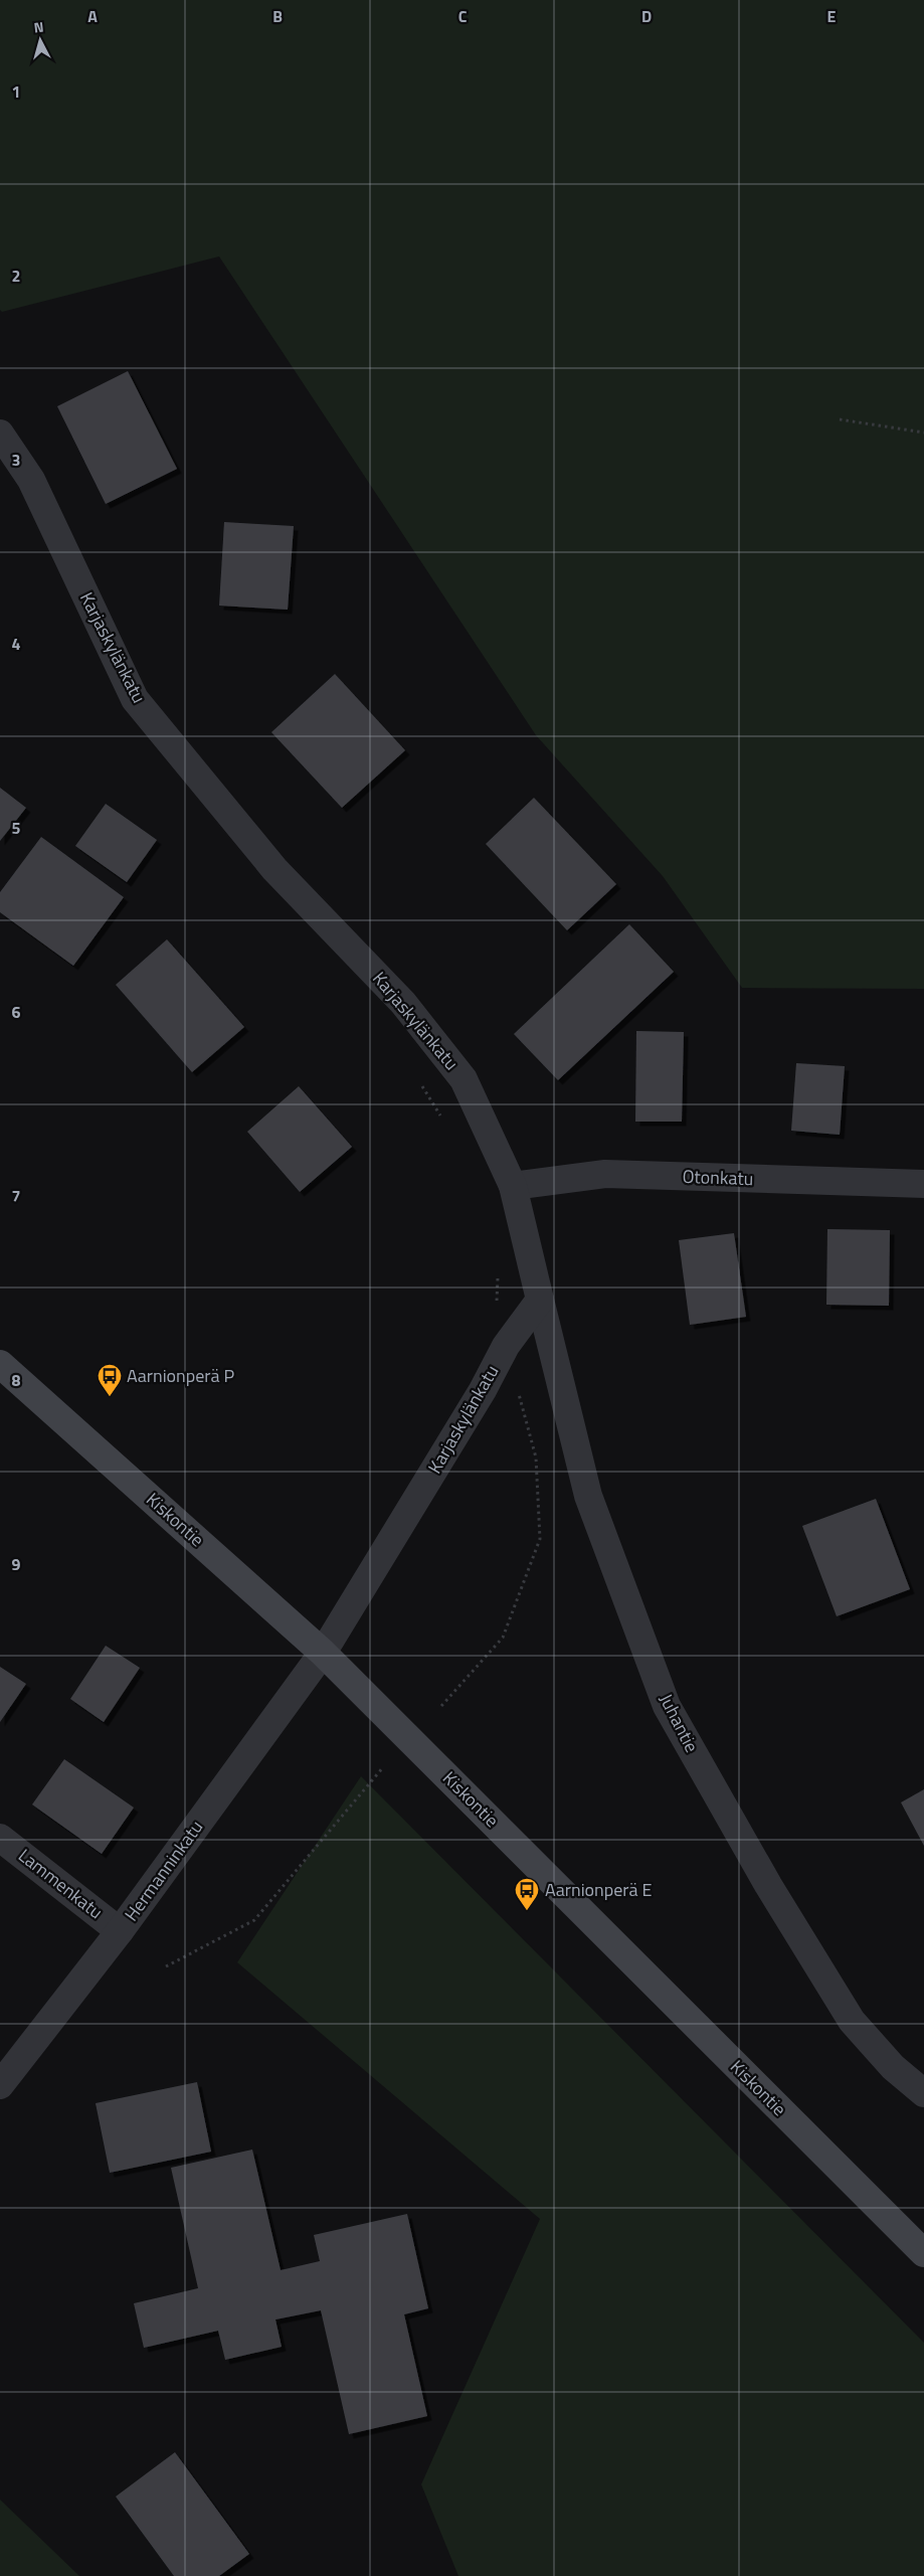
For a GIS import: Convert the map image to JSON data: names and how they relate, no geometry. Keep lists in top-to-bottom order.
{
  "streets": {
    "main road": ["Kiskontie"],
    "street": [
      "Karjaskylänkatu",
      "Otonkatu",
      "Juhantie",
      "Hermanninkatu",
      "Lammenkatu"
    ]
  },
  "crossings": [
    ["Karjaskylänkatu", "Otonkatu"],
    ["Karjaskylänkatu", "Kiskontie"],
    ["Karjaskylänkatu", "Juhantie"],
    ["Karjaskylänkatu", "Hermanninkatu"],
    ["Kiskontie", "Hermanninkatu"],
    ["Hermanninkatu", "Lammenkatu"]
  ],
  "places": {
    "bus stop": ["Aarnionperä P", "Aarnionperä E"]
  },
  "north": "top",
  "grid": {
    "columns": [
      "A",
      "B",
      "C",
      "D",
      "E"
    ],
    "rows": [
      "1",
      "2",
      "3",
      "4",
      "5",
      "6",
      "7",
      "8",
      "9"
    ]
  }
}
